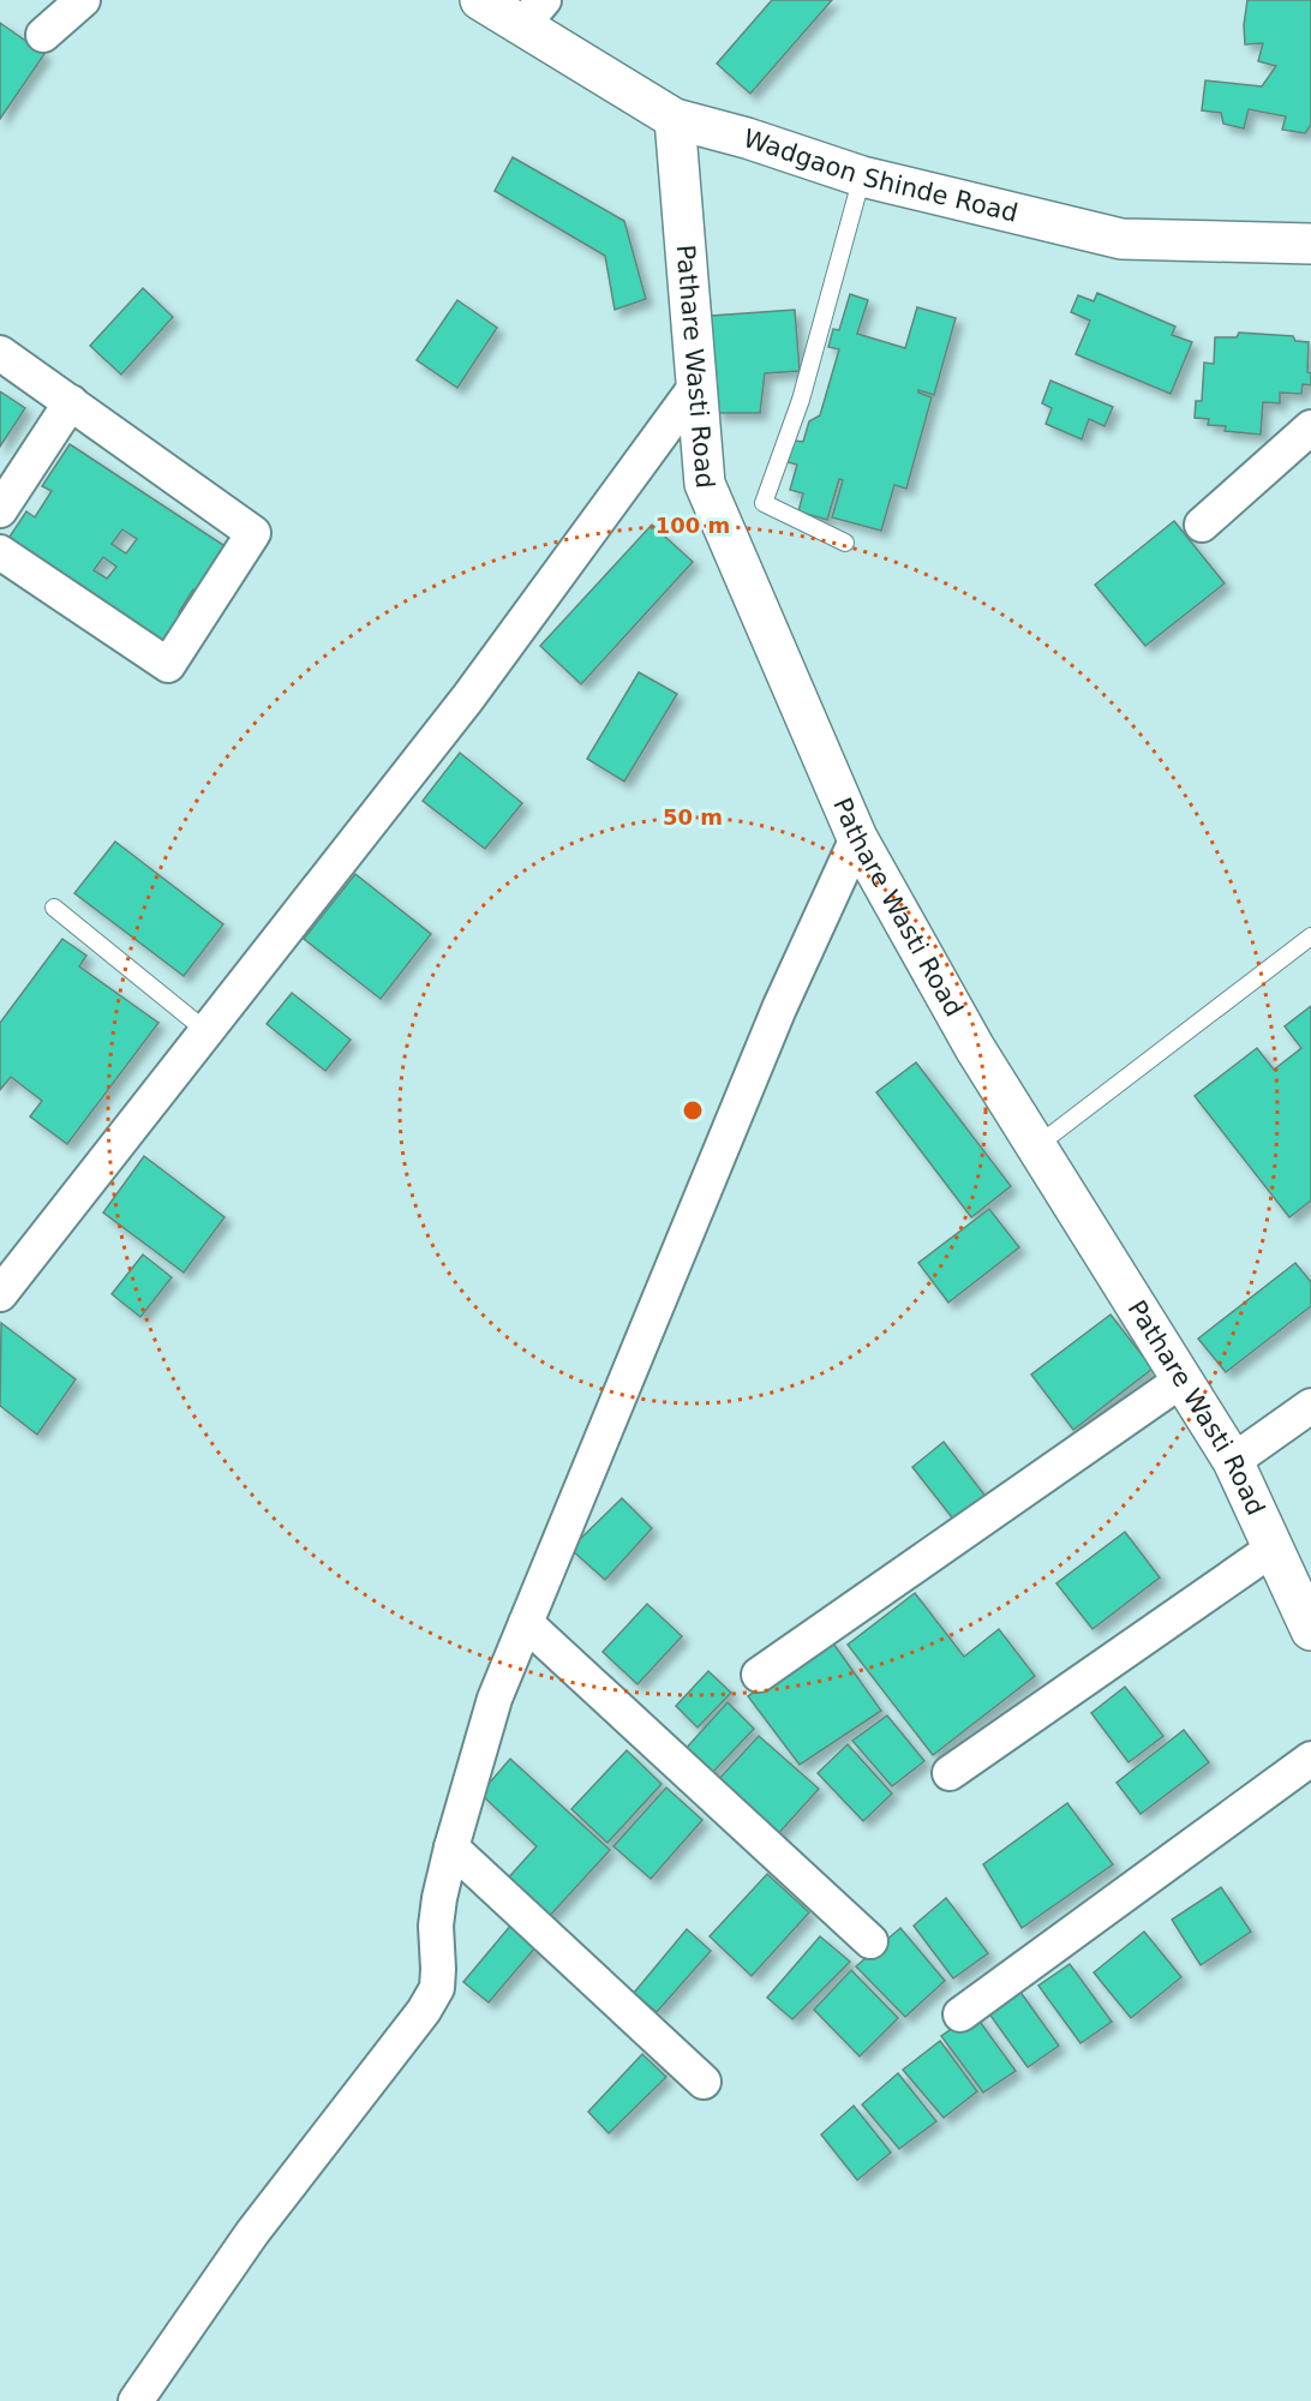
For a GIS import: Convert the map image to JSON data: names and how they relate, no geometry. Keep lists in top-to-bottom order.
{
  "streets": {
    "street": ["Wadgaon Shinde Road", "Pathare Wasti Road"]
  },
  "crossings": [
    ["Wadgaon Shinde Road", "Pathare Wasti Road"]
  ],
  "rings": ["100 m", "50 m"]
}
